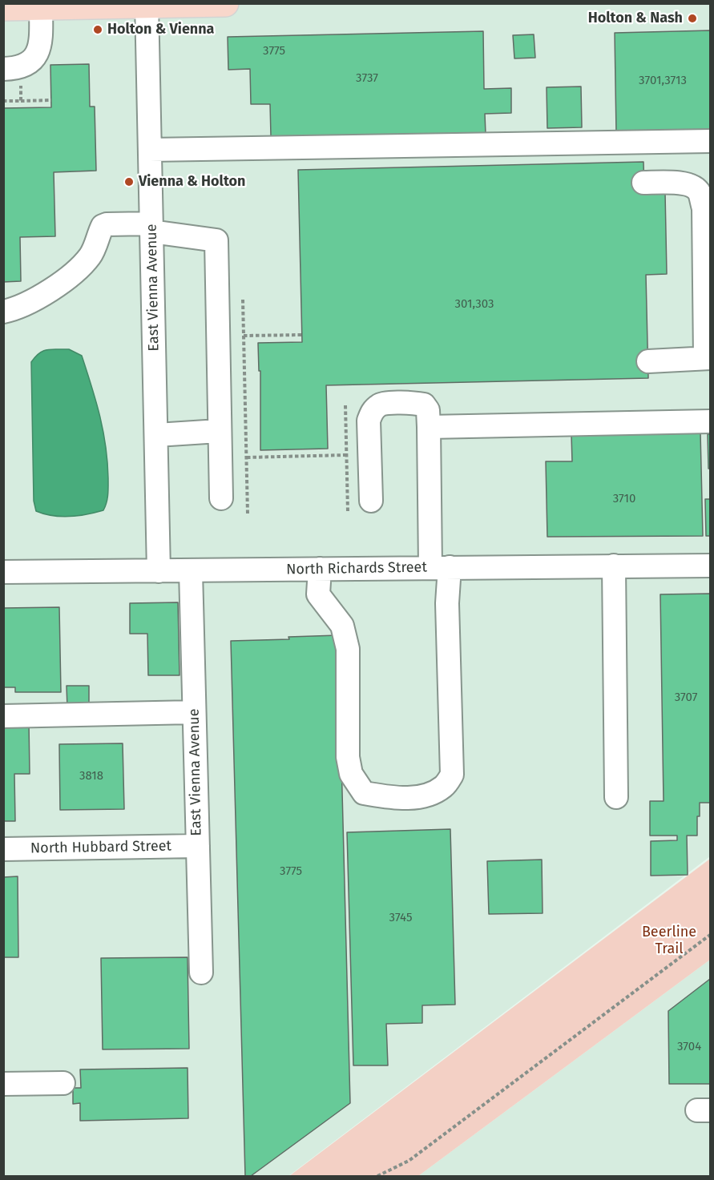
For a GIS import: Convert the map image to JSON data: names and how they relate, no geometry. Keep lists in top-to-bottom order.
{
  "streets": {
    "street": ["East Vienna Avenue", "North Richards Street", "North Hubbard Street"]
  },
  "crossings": [
    ["East Vienna Avenue", "North Richards Street"],
    ["East Vienna Avenue", "North Hubbard Street"]
  ],
  "parks": ["Beerline Trail"],
  "places": ["Holton & Nash", "Holton & Vienna", "Vienna & Holton"],
  "house_numbers": [
    "3775",
    "3737",
    "3701,3713",
    "301,303",
    "3710",
    "3707",
    "3818",
    "3775",
    "3745",
    "3704"
  ]
}
